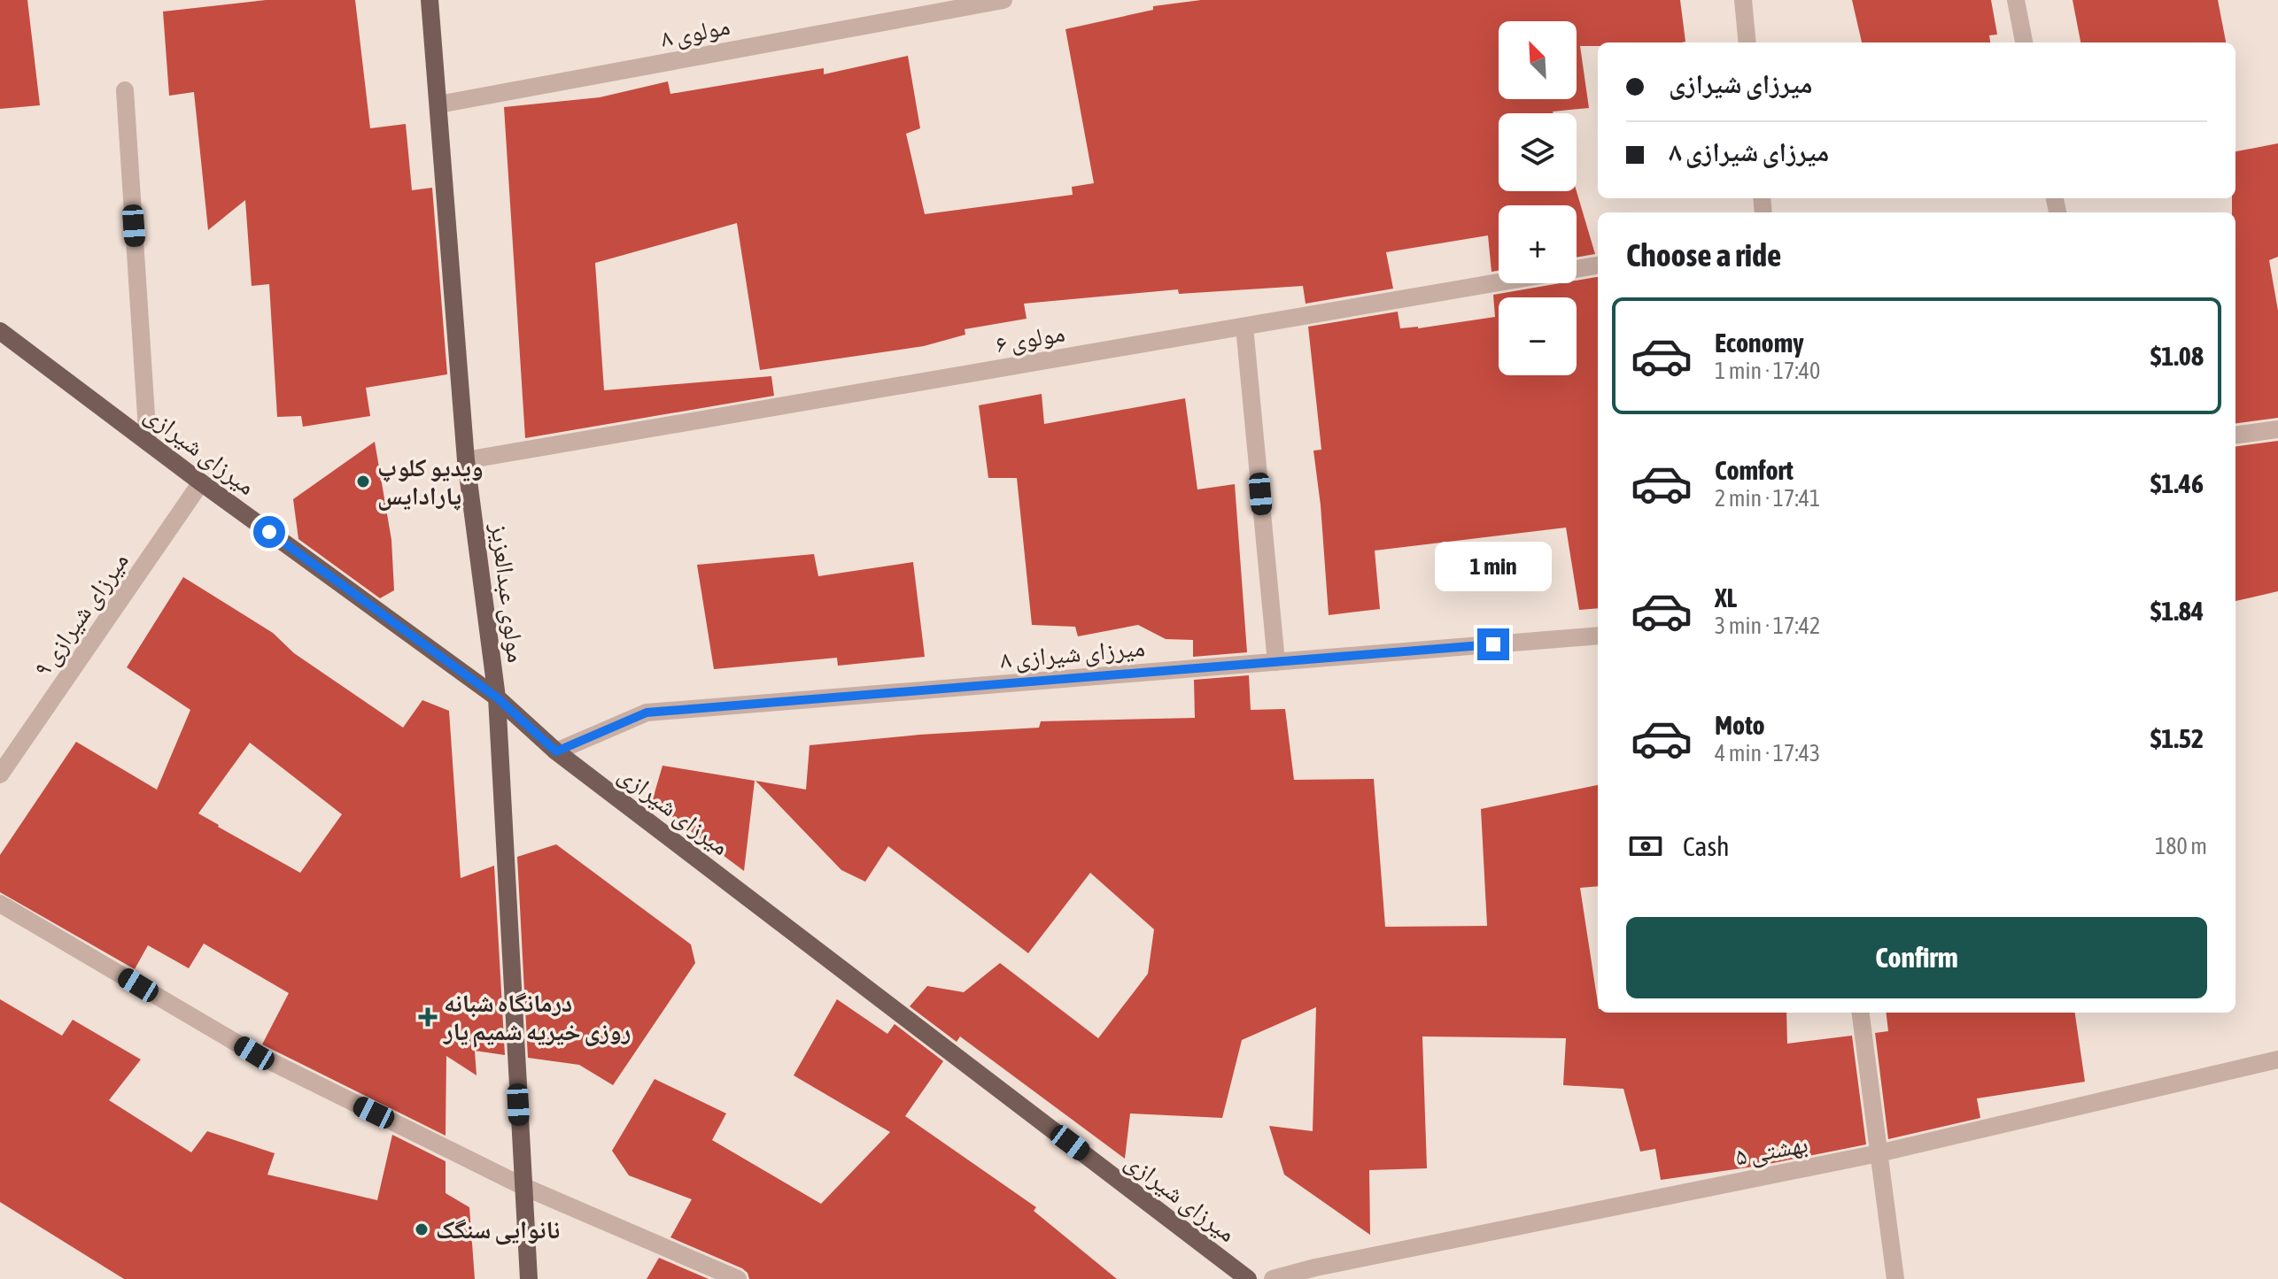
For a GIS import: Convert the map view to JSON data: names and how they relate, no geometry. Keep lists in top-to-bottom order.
{
  "streets": {
    "main road": ["میرزای شیرازی", "مولوی عبدالعزیز"],
    "street": [
      "مولوی ۸",
      "مولوی ۶",
      "میرزای شیرازی ۹",
      "میرزای شیرازی ۸",
      "بهشتی ۵"
    ]
  },
  "crossings": [
    ["مولوی ۸", "مولوی عبدالعزیز"],
    ["مولوی ۶", "مولوی عبدالعزیز"],
    ["میرزای شیرازی", "مولوی عبدالعزیز"],
    ["میرزای شیرازی", "میرزای شیرازی ۹"],
    ["میرزای شیرازی", "میرزای شیرازی ۸"]
  ],
  "places": {
    "other": ["ویدیو کلوپ پارادایس", "نانوایی سنگک"],
    "health": ["درمانگاه شبانه روزی خیریه شمیم یار"]
  },
  "north": "top left",
  "page": {
    "map_buttons": ["+", "−"],
    "banner": ["میرزای شیرازی", "میرزای شیرازی ۸"],
    "heading": "Choose a ride",
    "list": [
      {
        "name": "Economy",
        "note": "1 min · 17:40",
        "value": "$1.08"
      },
      {
        "name": "Comfort",
        "note": "2 min · 17:41",
        "value": "$1.46"
      },
      {
        "name": "XL",
        "note": "3 min · 17:42",
        "value": "$1.84"
      },
      {
        "name": "Moto",
        "note": "4 min · 17:43",
        "value": "$1.52"
      }
    ],
    "bubble": "1 min",
    "pay": ["Cash", "180 m"],
    "buttons": "Confirm"
  }
}
